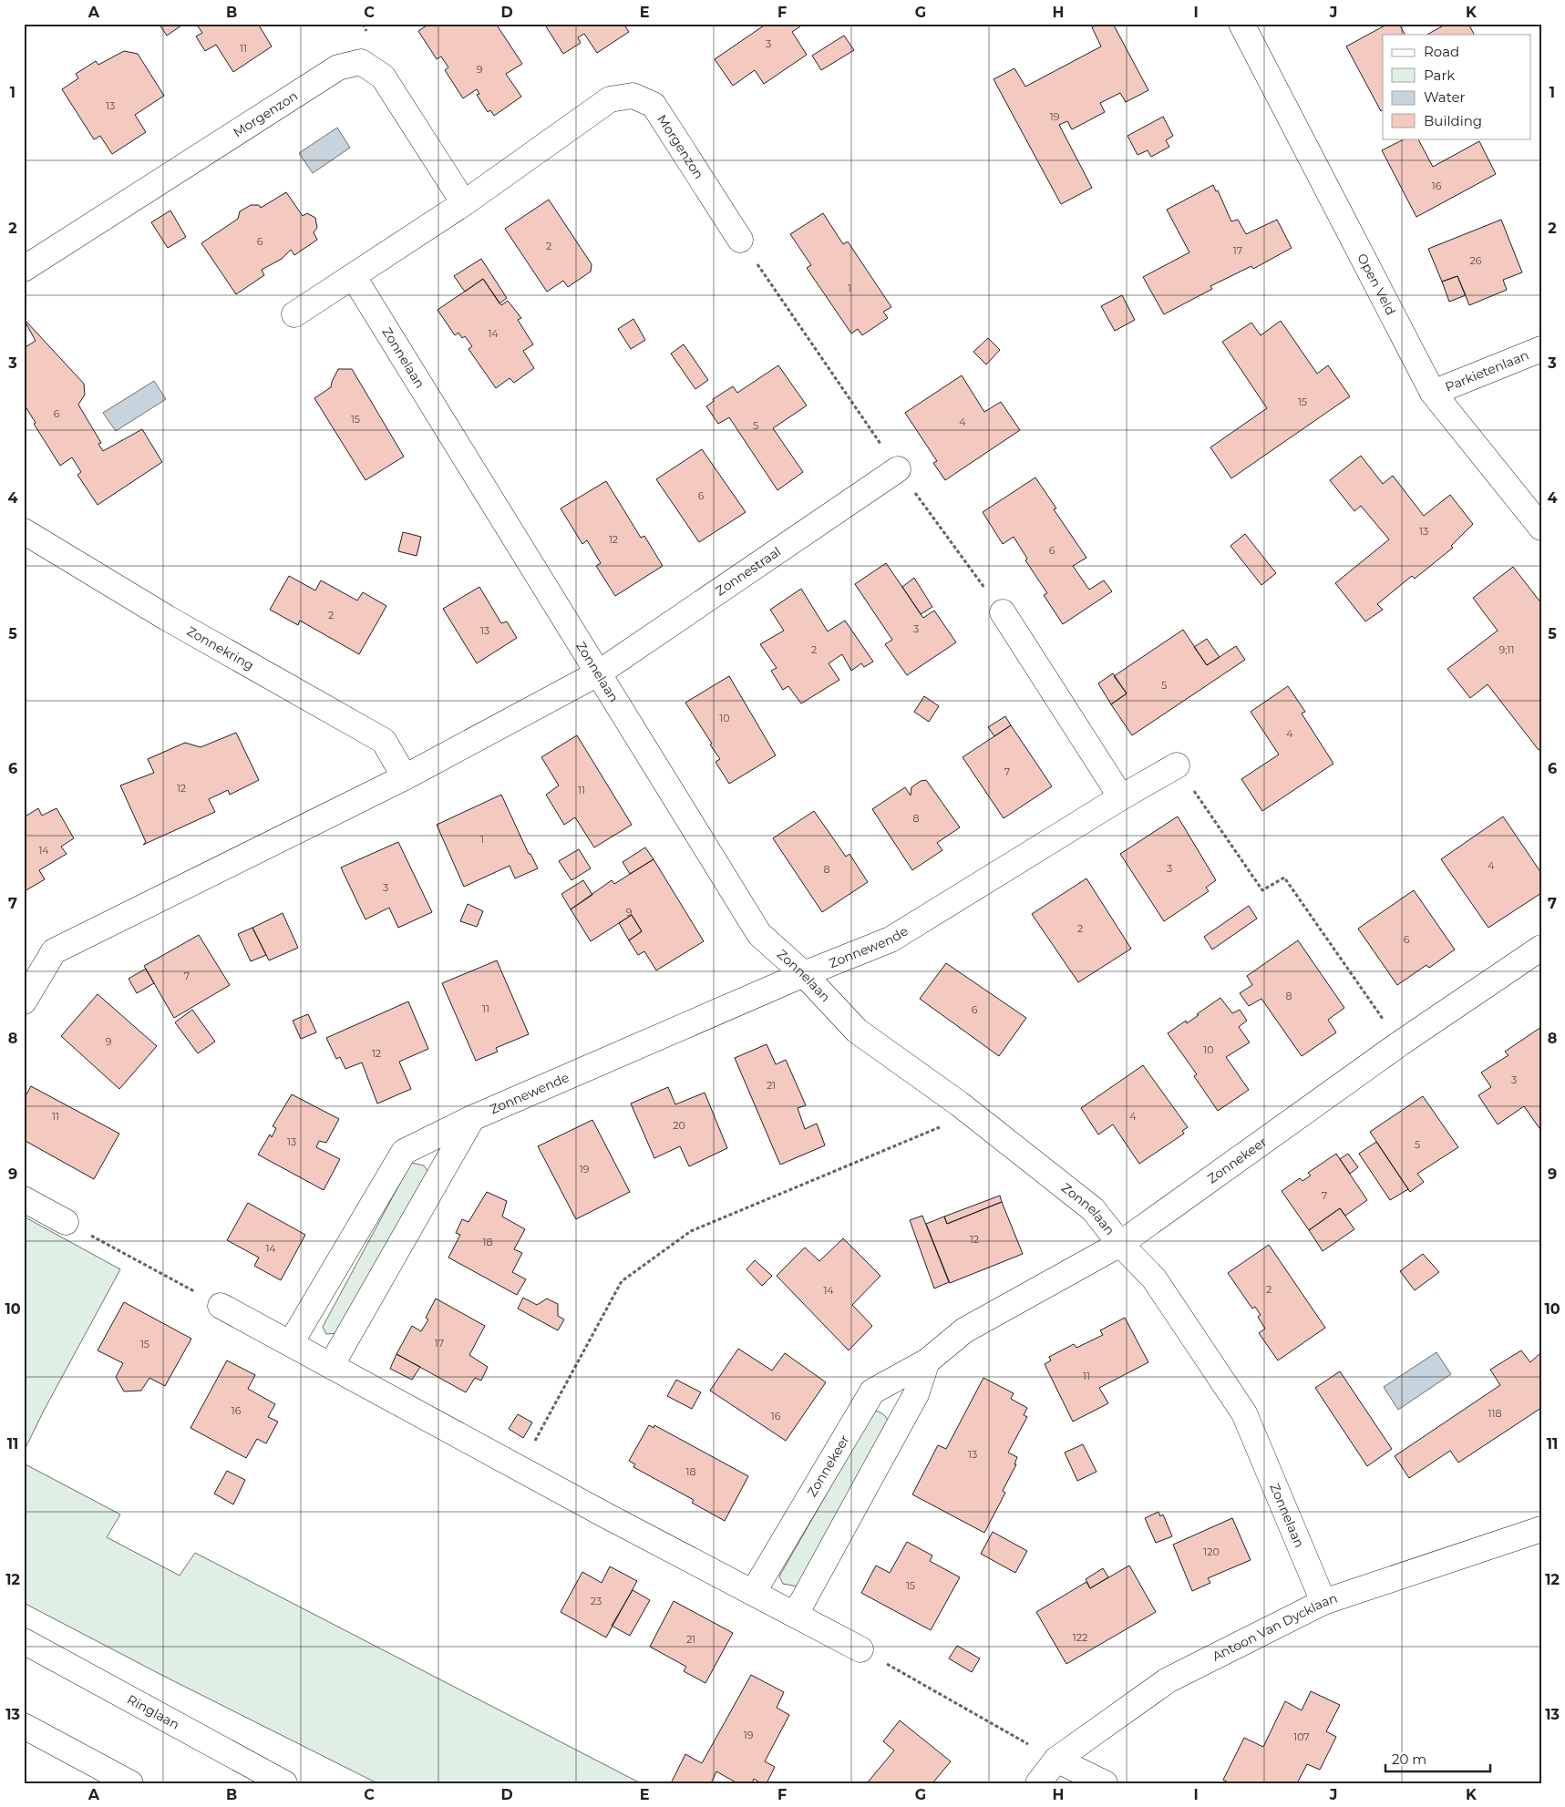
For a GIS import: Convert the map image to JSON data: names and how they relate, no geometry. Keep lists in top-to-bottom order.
{
  "streets": {
    "main road": [
      "Morgenzon",
      "Open Veld",
      "Zonnelaan",
      "Parkietenlaan",
      "Zonnestraal",
      "Zonnekring",
      "Zonnewende",
      "Zonnekeer",
      "Antoon Van Dycklaan",
      "Ringlaan"
    ]
  },
  "crossings": [
    ["Morgenzon", "Zonnelaan"],
    ["Open Veld", "Parkietenlaan"],
    ["Zonnelaan", "Zonnestraal"],
    ["Zonnelaan", "Zonnewende"],
    ["Zonnelaan", "Zonnekeer"],
    ["Zonnelaan", "Antoon Van Dycklaan"]
  ],
  "house_numbers": [
    "3",
    "11",
    "9",
    "13",
    "19",
    "16",
    "6",
    "2",
    "17",
    "26",
    "1",
    "14",
    "15",
    "6",
    "15",
    "4",
    "5",
    "6",
    "13",
    "12",
    "6",
    "2",
    "3",
    "13",
    "2",
    "9;11",
    "5",
    "10",
    "4",
    "7",
    "12",
    "11",
    "8",
    "1",
    "14",
    "4",
    "3",
    "8",
    "3",
    "9",
    "2",
    "6",
    "7",
    "8",
    "11",
    "6",
    "9",
    "10",
    "12",
    "3",
    "21",
    "11",
    "4",
    "20",
    "13",
    "5",
    "19",
    "7",
    "12",
    "18",
    "14",
    "2",
    "14",
    "17",
    "15",
    "11",
    "16",
    "118",
    "16",
    "13",
    "18",
    "120",
    "15",
    "23",
    "122",
    "21",
    "19",
    "107"
  ],
  "legend": [
    "Road",
    "Park",
    "Water",
    "Building"
  ],
  "scale_bar": "20 m",
  "grid": {
    "columns": [
      "A",
      "B",
      "C",
      "D",
      "E",
      "F",
      "G",
      "H",
      "I",
      "J",
      "K"
    ],
    "rows": [
      "1",
      "2",
      "3",
      "4",
      "5",
      "6",
      "7",
      "8",
      "9",
      "10",
      "11",
      "12",
      "13"
    ]
  }
}
